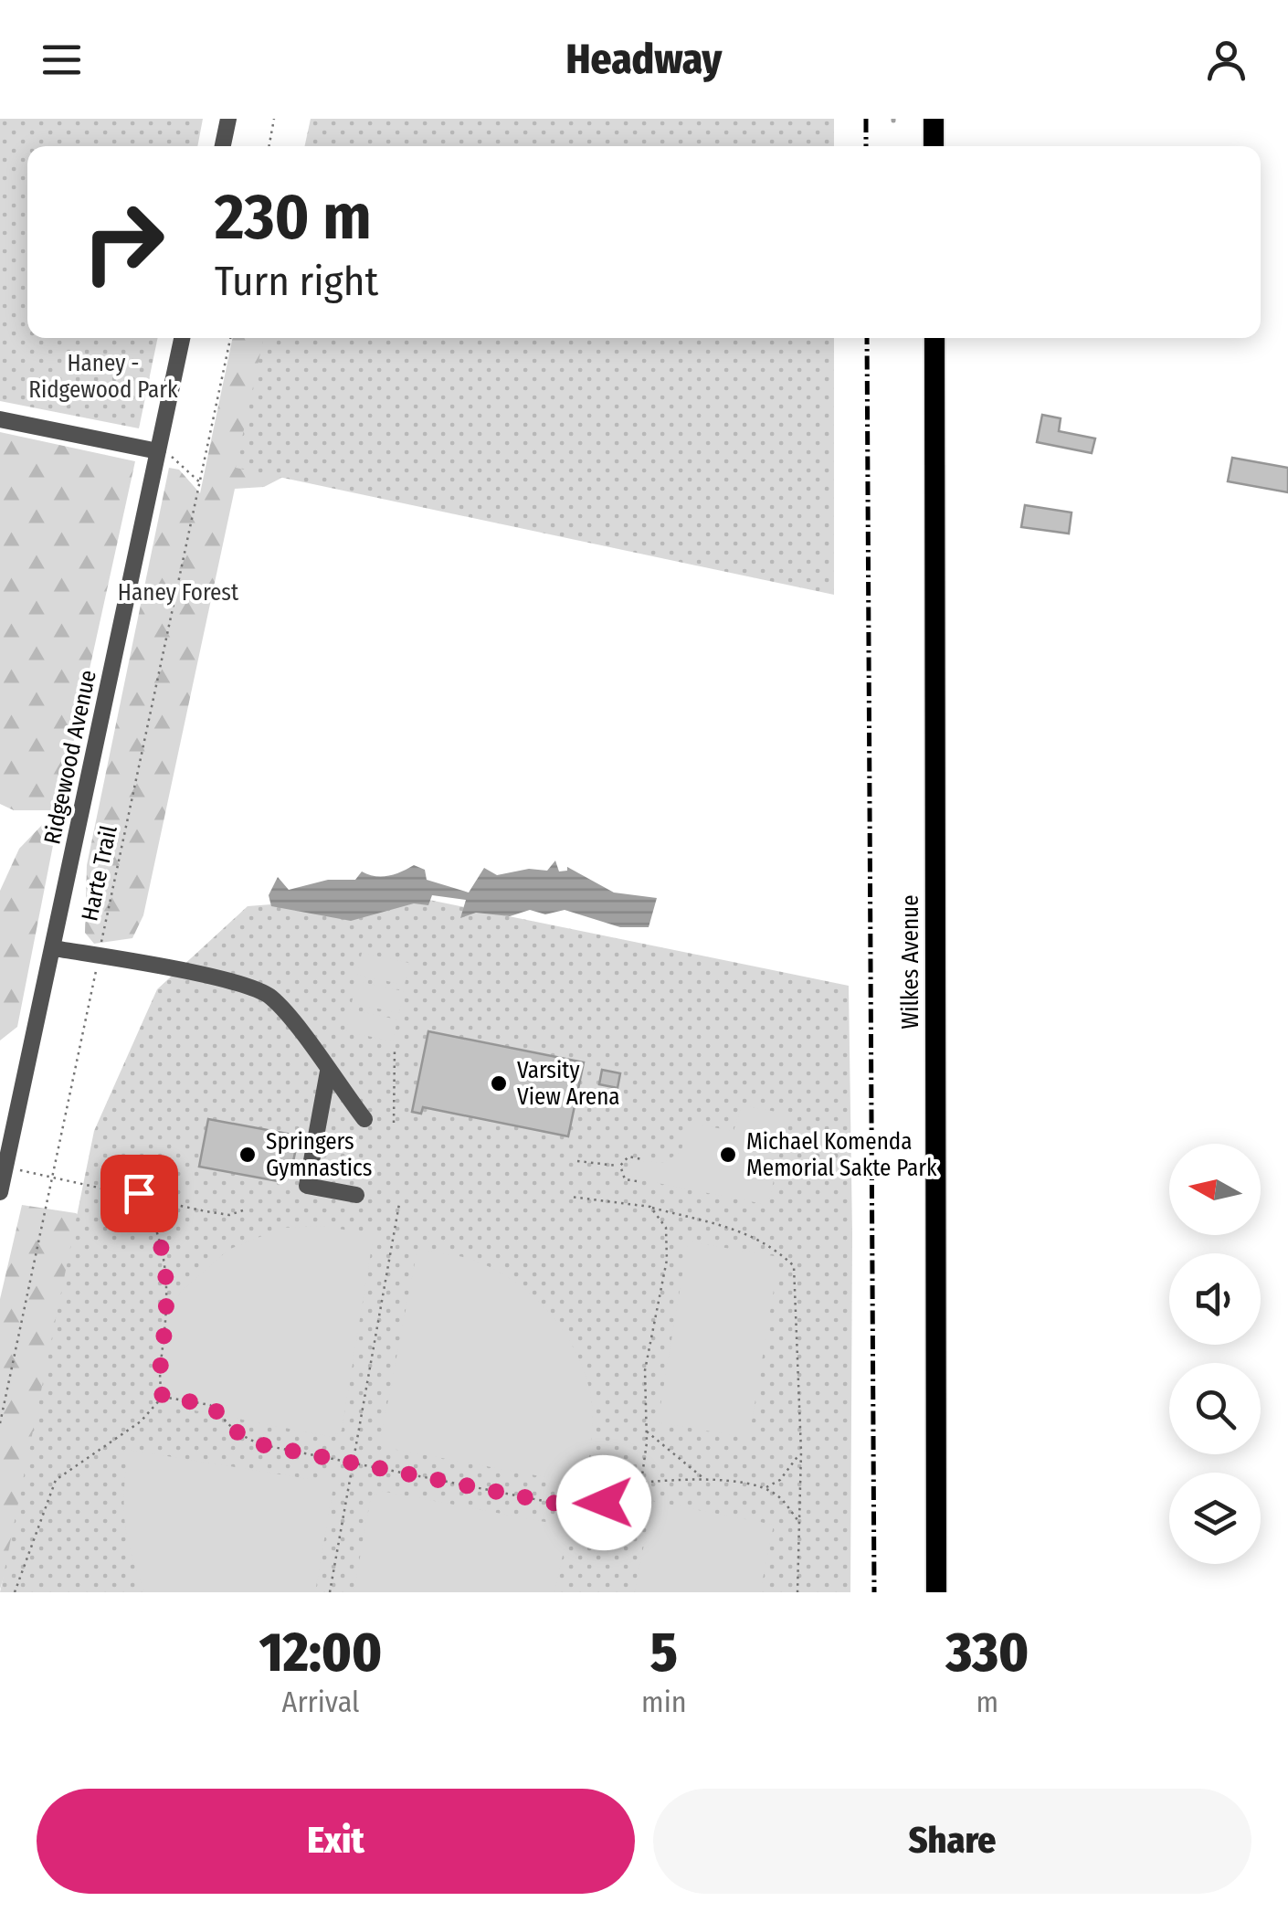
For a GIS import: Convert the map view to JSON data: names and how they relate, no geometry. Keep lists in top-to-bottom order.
{
  "streets": {
    "main road": ["Wilkes Avenue"],
    "street": ["Ridgewood Avenue"],
    "path": ["Harte Trail"]
  },
  "parks": ["Haney - Ridgewood Park", "Haney Forest"],
  "places": ["Varsity View Arena", "Springers Gymnastics", "Michael Komenda Memorial Sakte Park"],
  "north": "left",
  "page": {
    "header": "Headway",
    "turn": ["230 m", "Turn right"],
    "eta": [
      "12:00",
      "Arrival",
      "5",
      "min",
      "330",
      "m"
    ],
    "buttons": ["Exit", "Share"]
  }
}
